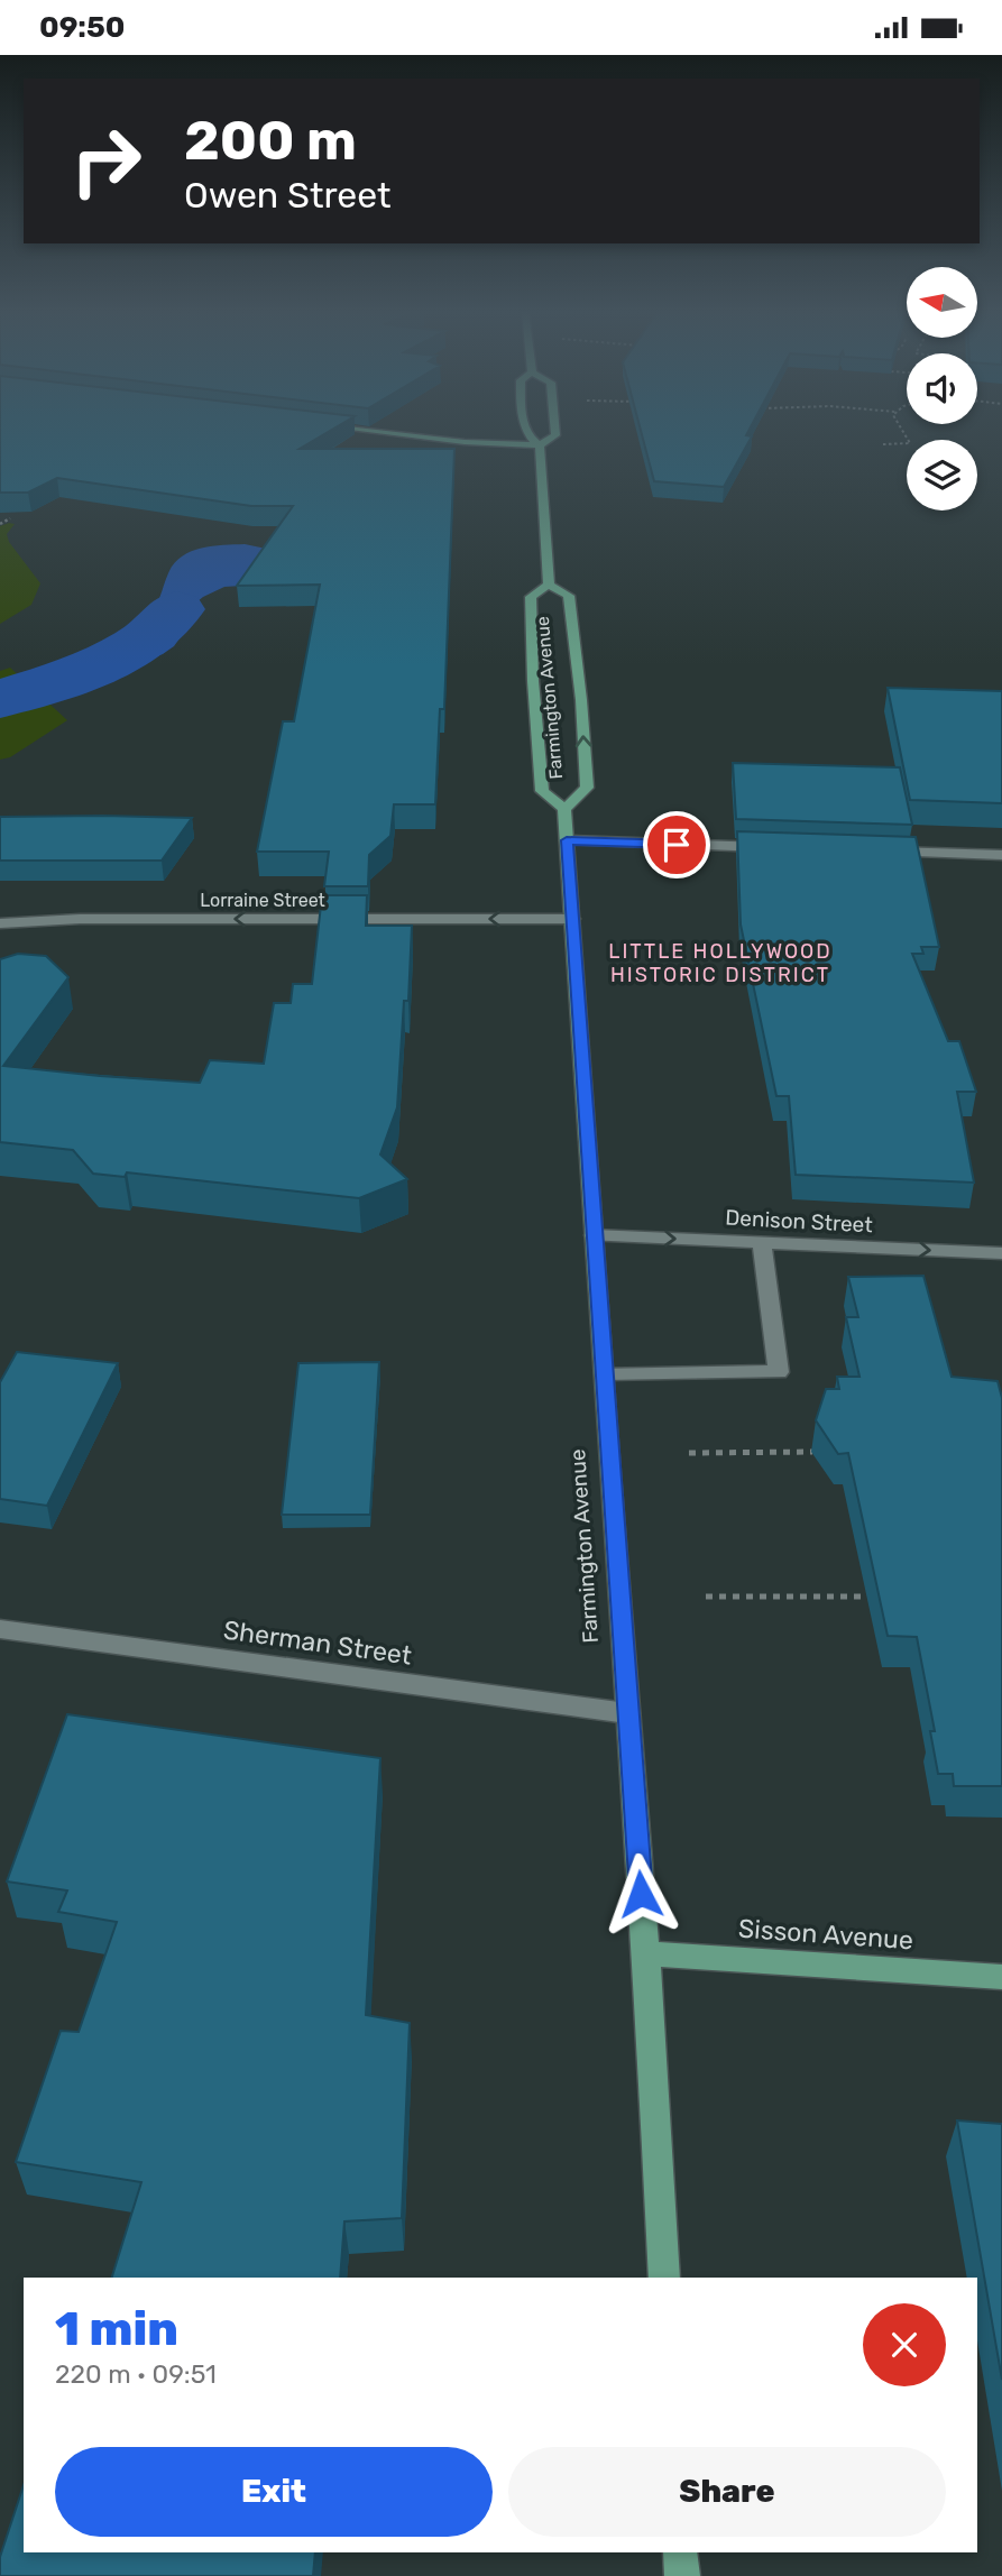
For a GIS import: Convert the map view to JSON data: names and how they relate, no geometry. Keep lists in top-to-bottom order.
{
  "streets": {
    "main road": ["Farmington Avenue", "Sisson Avenue"],
    "street": ["Lorraine Street", "Denison Street", "Sherman Street"]
  },
  "crossings": [
    ["Farmington Avenue", "Lorraine Street"],
    ["Farmington Avenue", "Denison Street"],
    ["Farmington Avenue", "Sherman Street"],
    ["Farmington Avenue", "Sisson Avenue"]
  ],
  "one_way": ["Lorraine Street", "Denison Street"],
  "districts": ["LITTLE HOLLYWOOD HISTORIC DISTRICT"],
  "north": "left",
  "page": {
    "status": "09:50",
    "turn": ["200 m", "Owen Street"],
    "heading": ["1 min", "220 m · 09:51"],
    "buttons": ["Exit", "Share"]
  }
}
